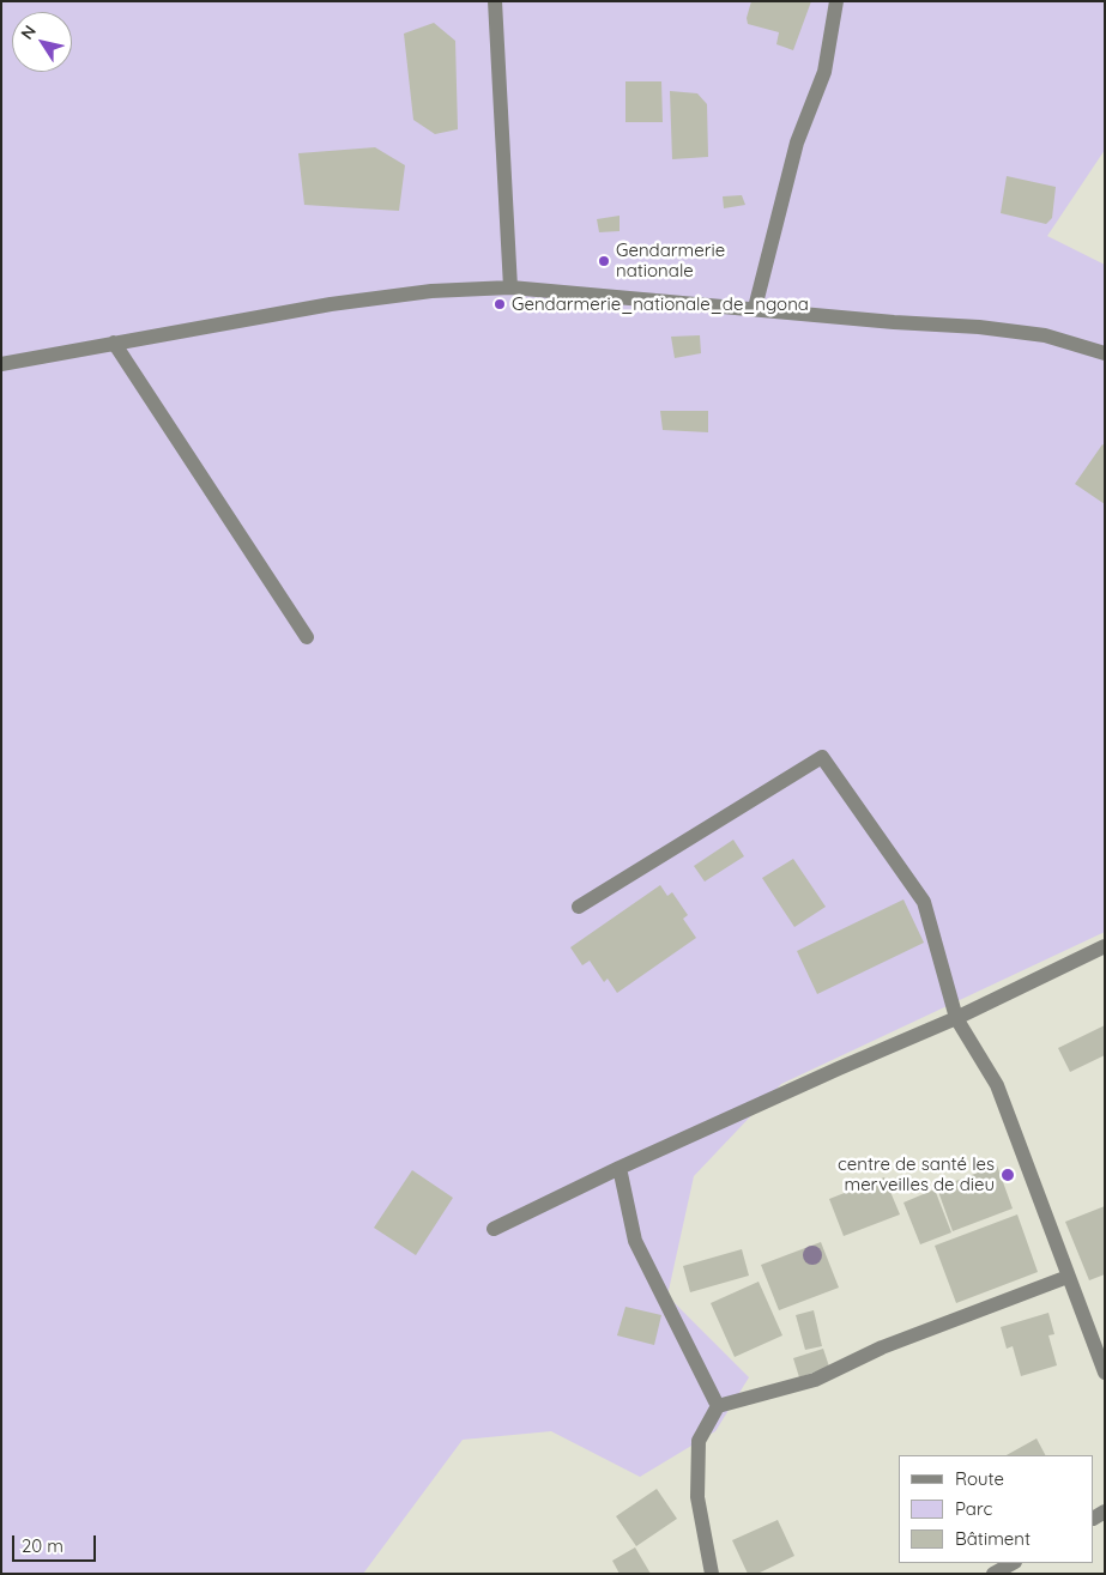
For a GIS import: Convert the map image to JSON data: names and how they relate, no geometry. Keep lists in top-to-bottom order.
{
  "places": ["Gendarmerie nationale", "Gendarmerie_nationale_de_ngona", "centre de santé les merveilles de dieu"],
  "legend": ["Route", "Parc", "Bâtiment"],
  "scale_bar": "20 m",
  "north": "top left"
}
